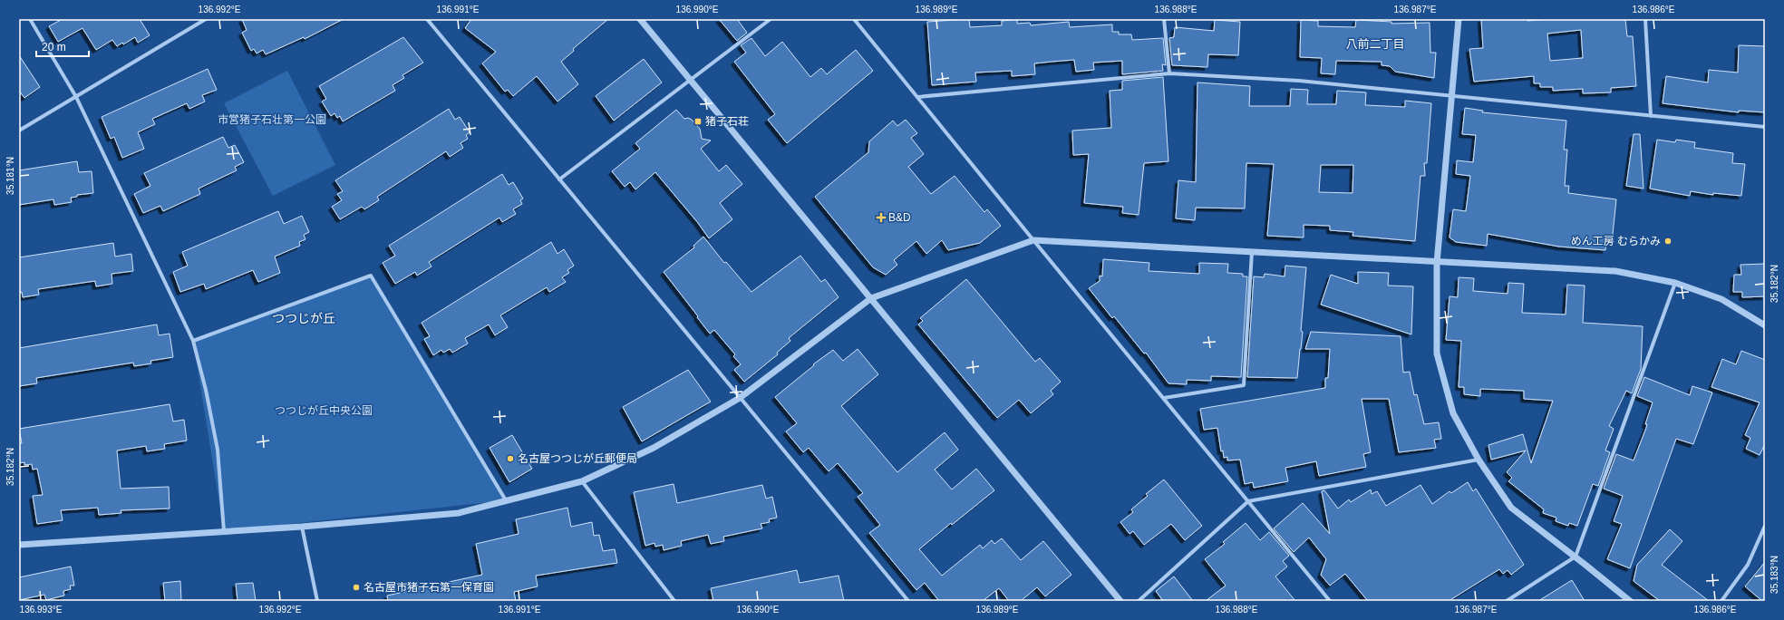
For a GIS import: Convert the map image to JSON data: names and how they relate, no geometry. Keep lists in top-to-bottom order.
{
  "districts": ["八前二丁目", "つつじが丘"],
  "parks": ["市営猪子石壮第一公園", "つつじが丘中央公園"],
  "places": {
    "transit": ["猪子石荘"],
    "health": ["B&D"],
    "other": ["めん工房 むらかみ", "名古屋つつじが丘郵便局", "名古屋市猪子石第一保育園"]
  },
  "scale_bar": "20 m",
  "coordinates": [
    "136.992°E",
    "136.991°E",
    "136.990°E",
    "136.989°E",
    "136.988°E",
    "136.987°E",
    "136.986°E",
    "35.181°N",
    "35.182°N",
    "35.183°N",
    "136.993°E"
  ]
}
